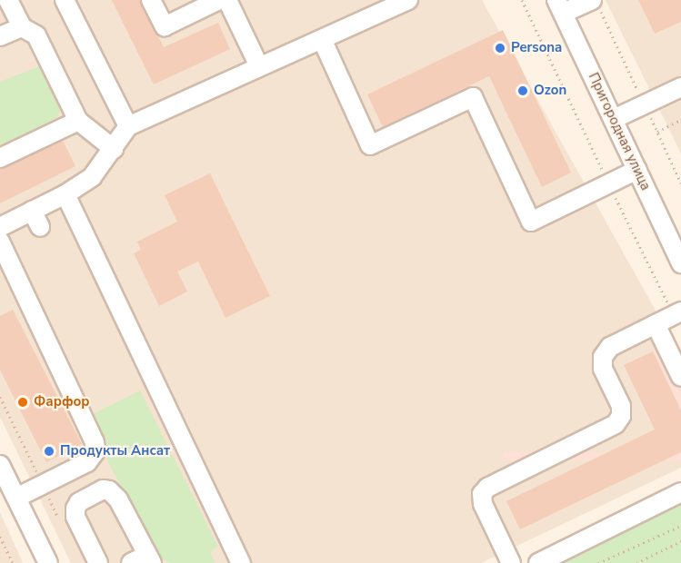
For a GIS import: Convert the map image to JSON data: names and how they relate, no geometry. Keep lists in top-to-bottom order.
{
  "streets": {
    "street": ["Пригородная улица"]
  },
  "places": [
    "Persona",
    "Ozon",
    "Фарфор",
    "Продукты Ансат"
  ]
}
